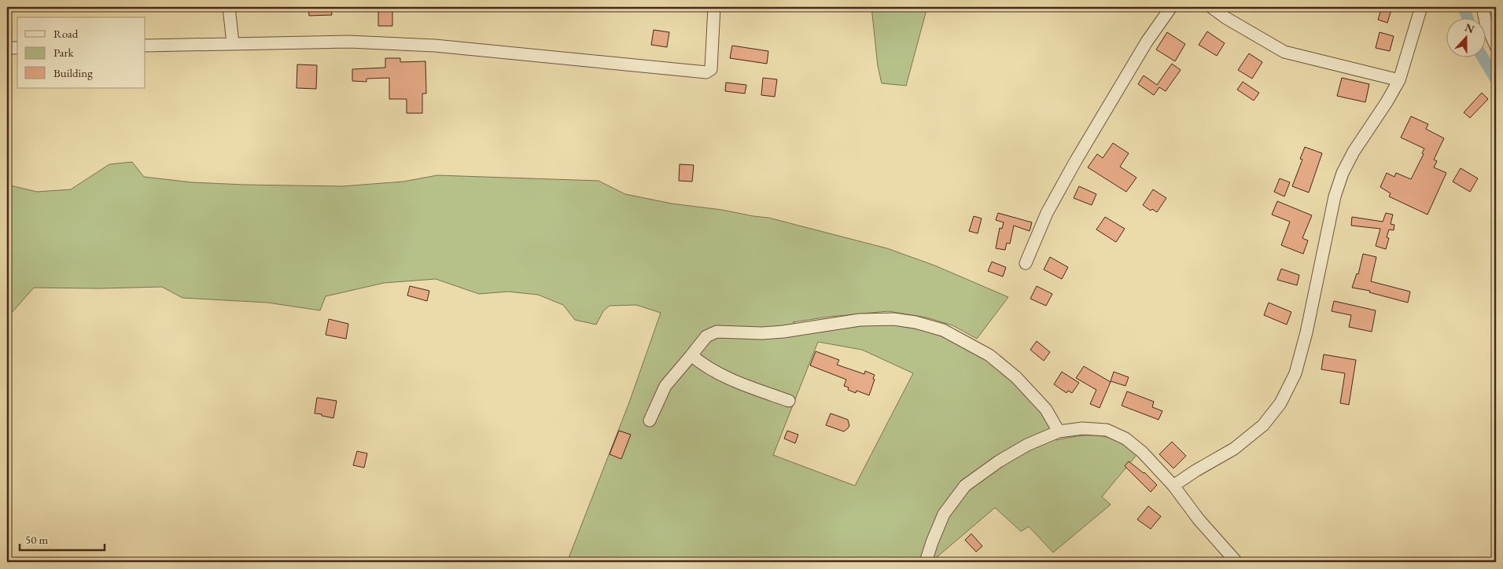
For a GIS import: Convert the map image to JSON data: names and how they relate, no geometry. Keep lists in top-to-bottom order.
{
  "legend": ["Road", "Park", "Building"],
  "scale_bar": "50 m",
  "north": "top"
}
